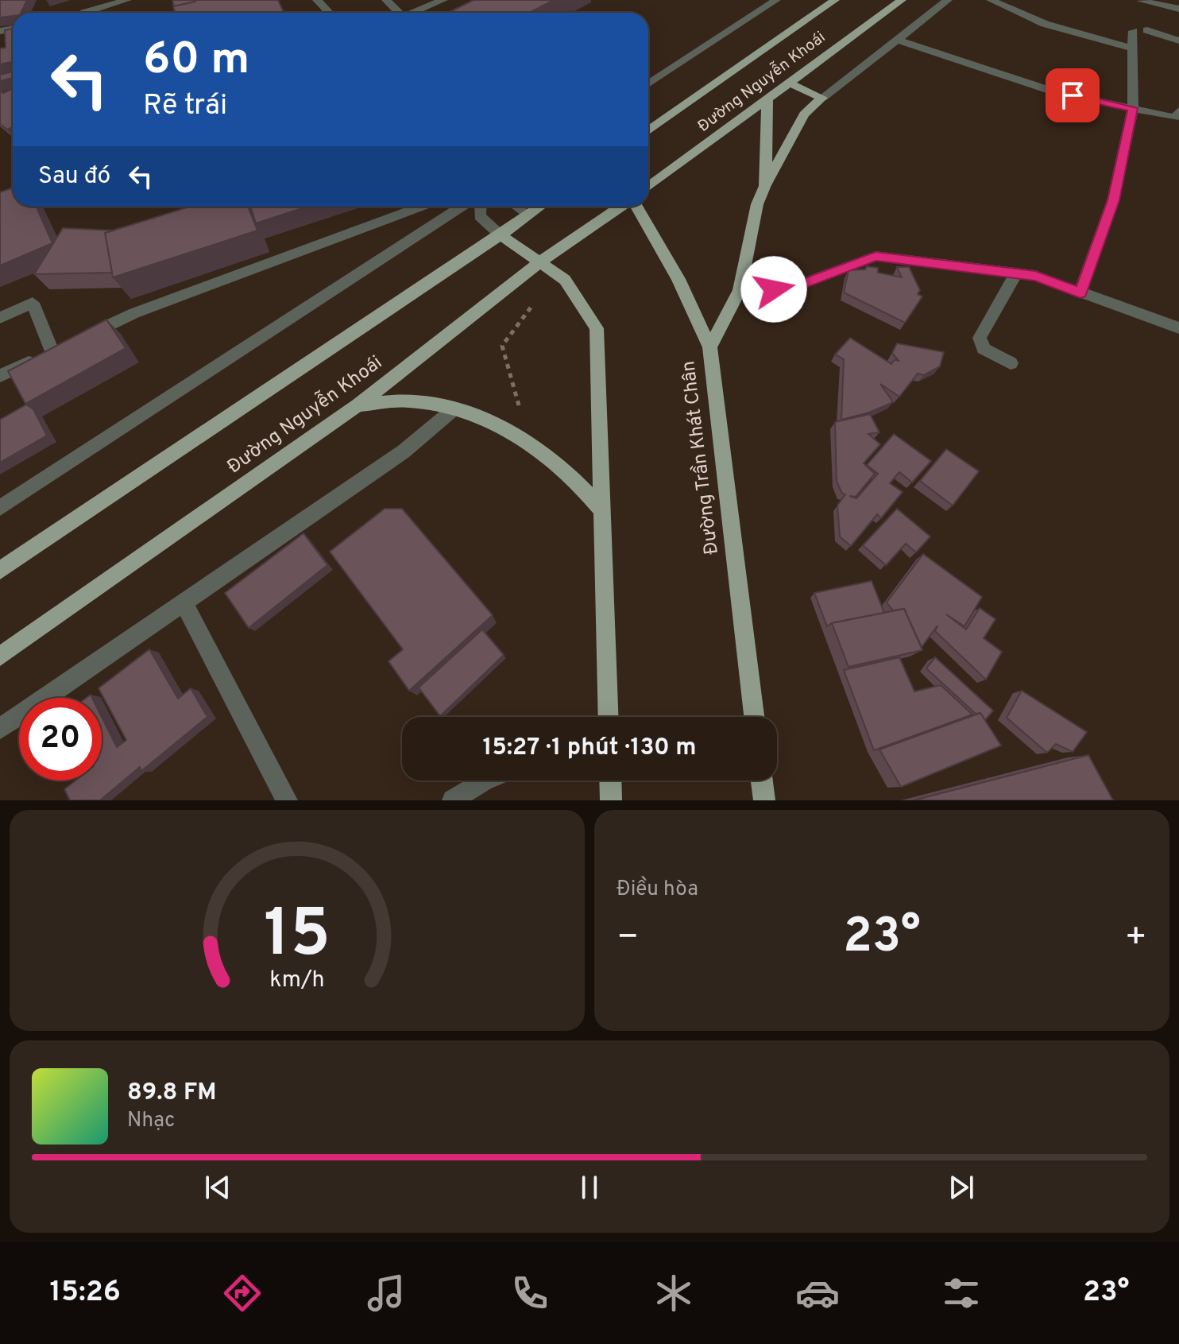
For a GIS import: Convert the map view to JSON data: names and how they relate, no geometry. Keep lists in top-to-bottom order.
{
  "streets": {
    "main road": ["Đường Nguyễn Khoái", "Đường Trần Khát Chân"]
  },
  "page": {
    "turn": ["60 m", "Rẽ trái"],
    "then": "Sau đó",
    "limit": "20",
    "trip": "15:27 · 1 phút · 130 m",
    "tile": "Điều hòa",
    "heat": ["−", "23°", "+"],
    "song": ["89.8 FM", "Nhạc"],
    "tabs": ["15:26", "23°"],
    "gauge": ["15", "km/h"]
  }
}
